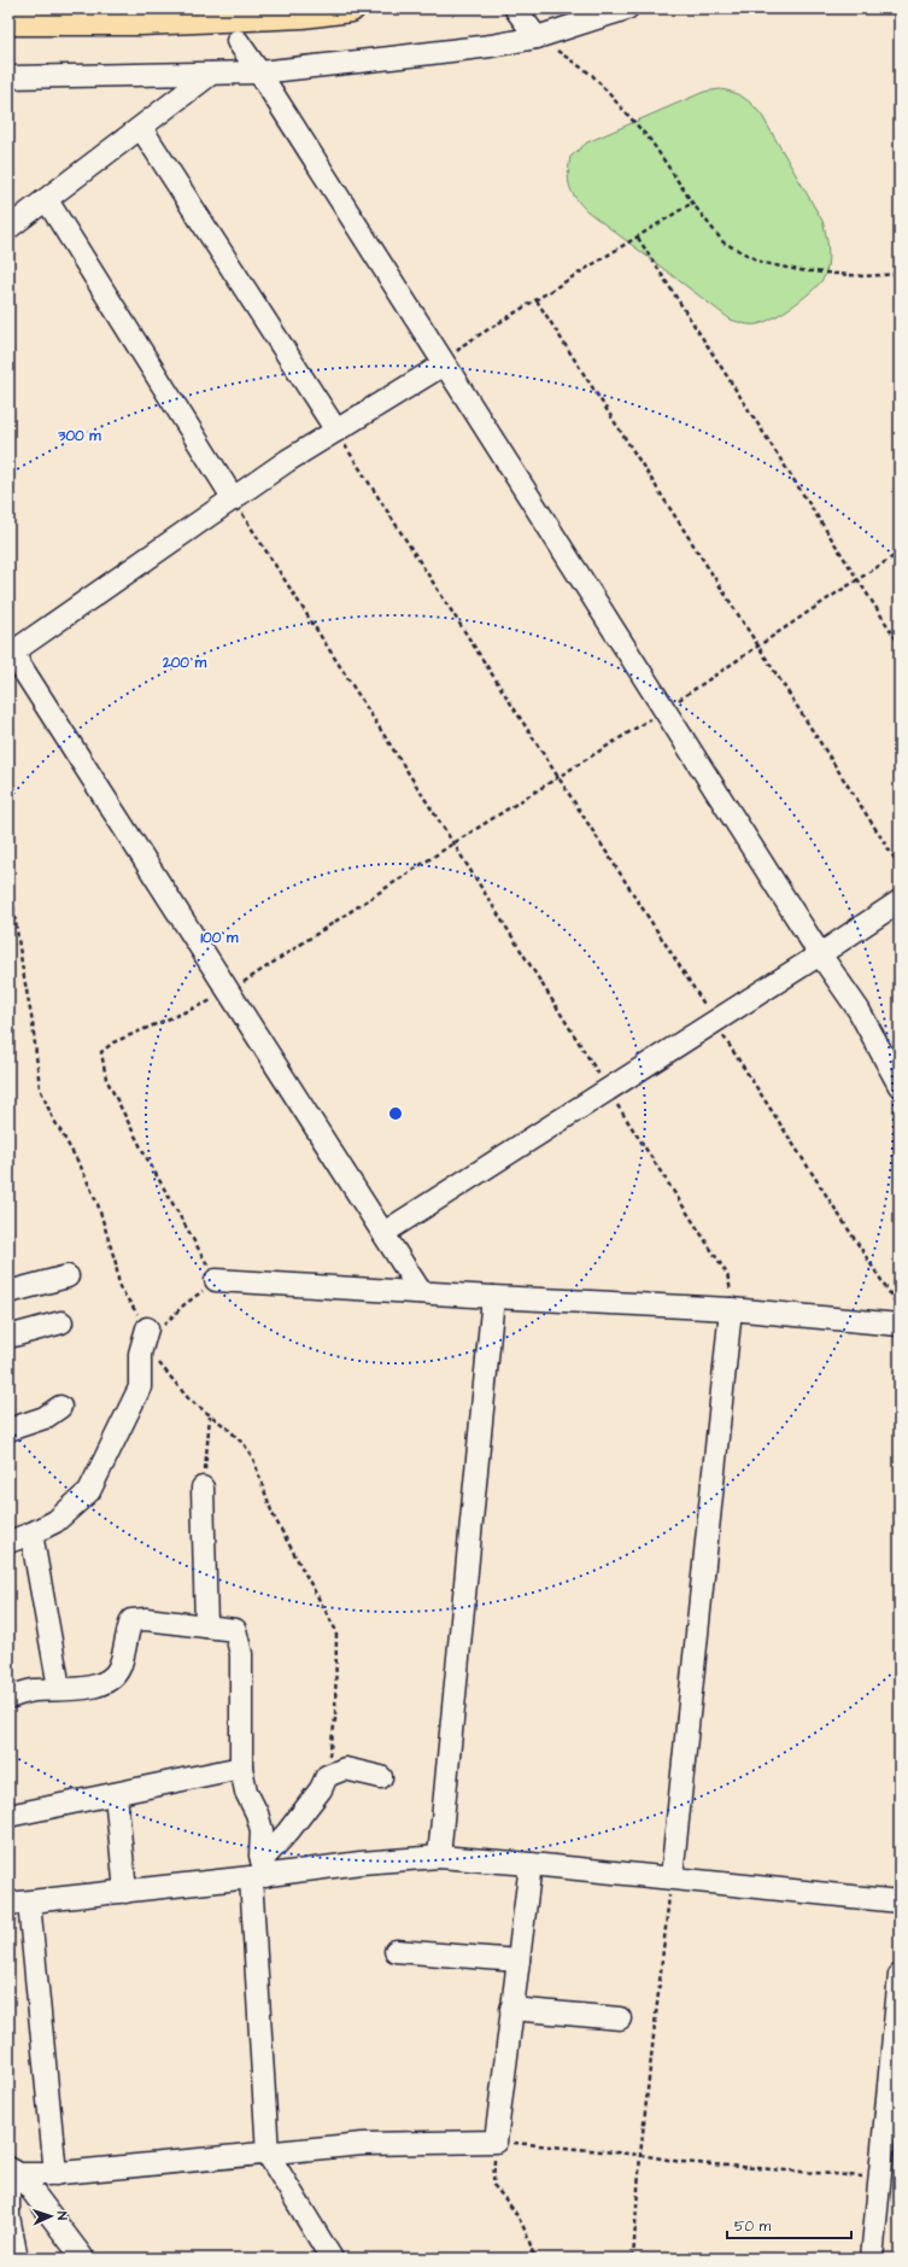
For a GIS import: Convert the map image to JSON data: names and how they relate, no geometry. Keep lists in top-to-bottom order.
{
  "scale_bar": "50 m",
  "north": "right",
  "rings": ["300 m", "200 m", "100 m"]
}
